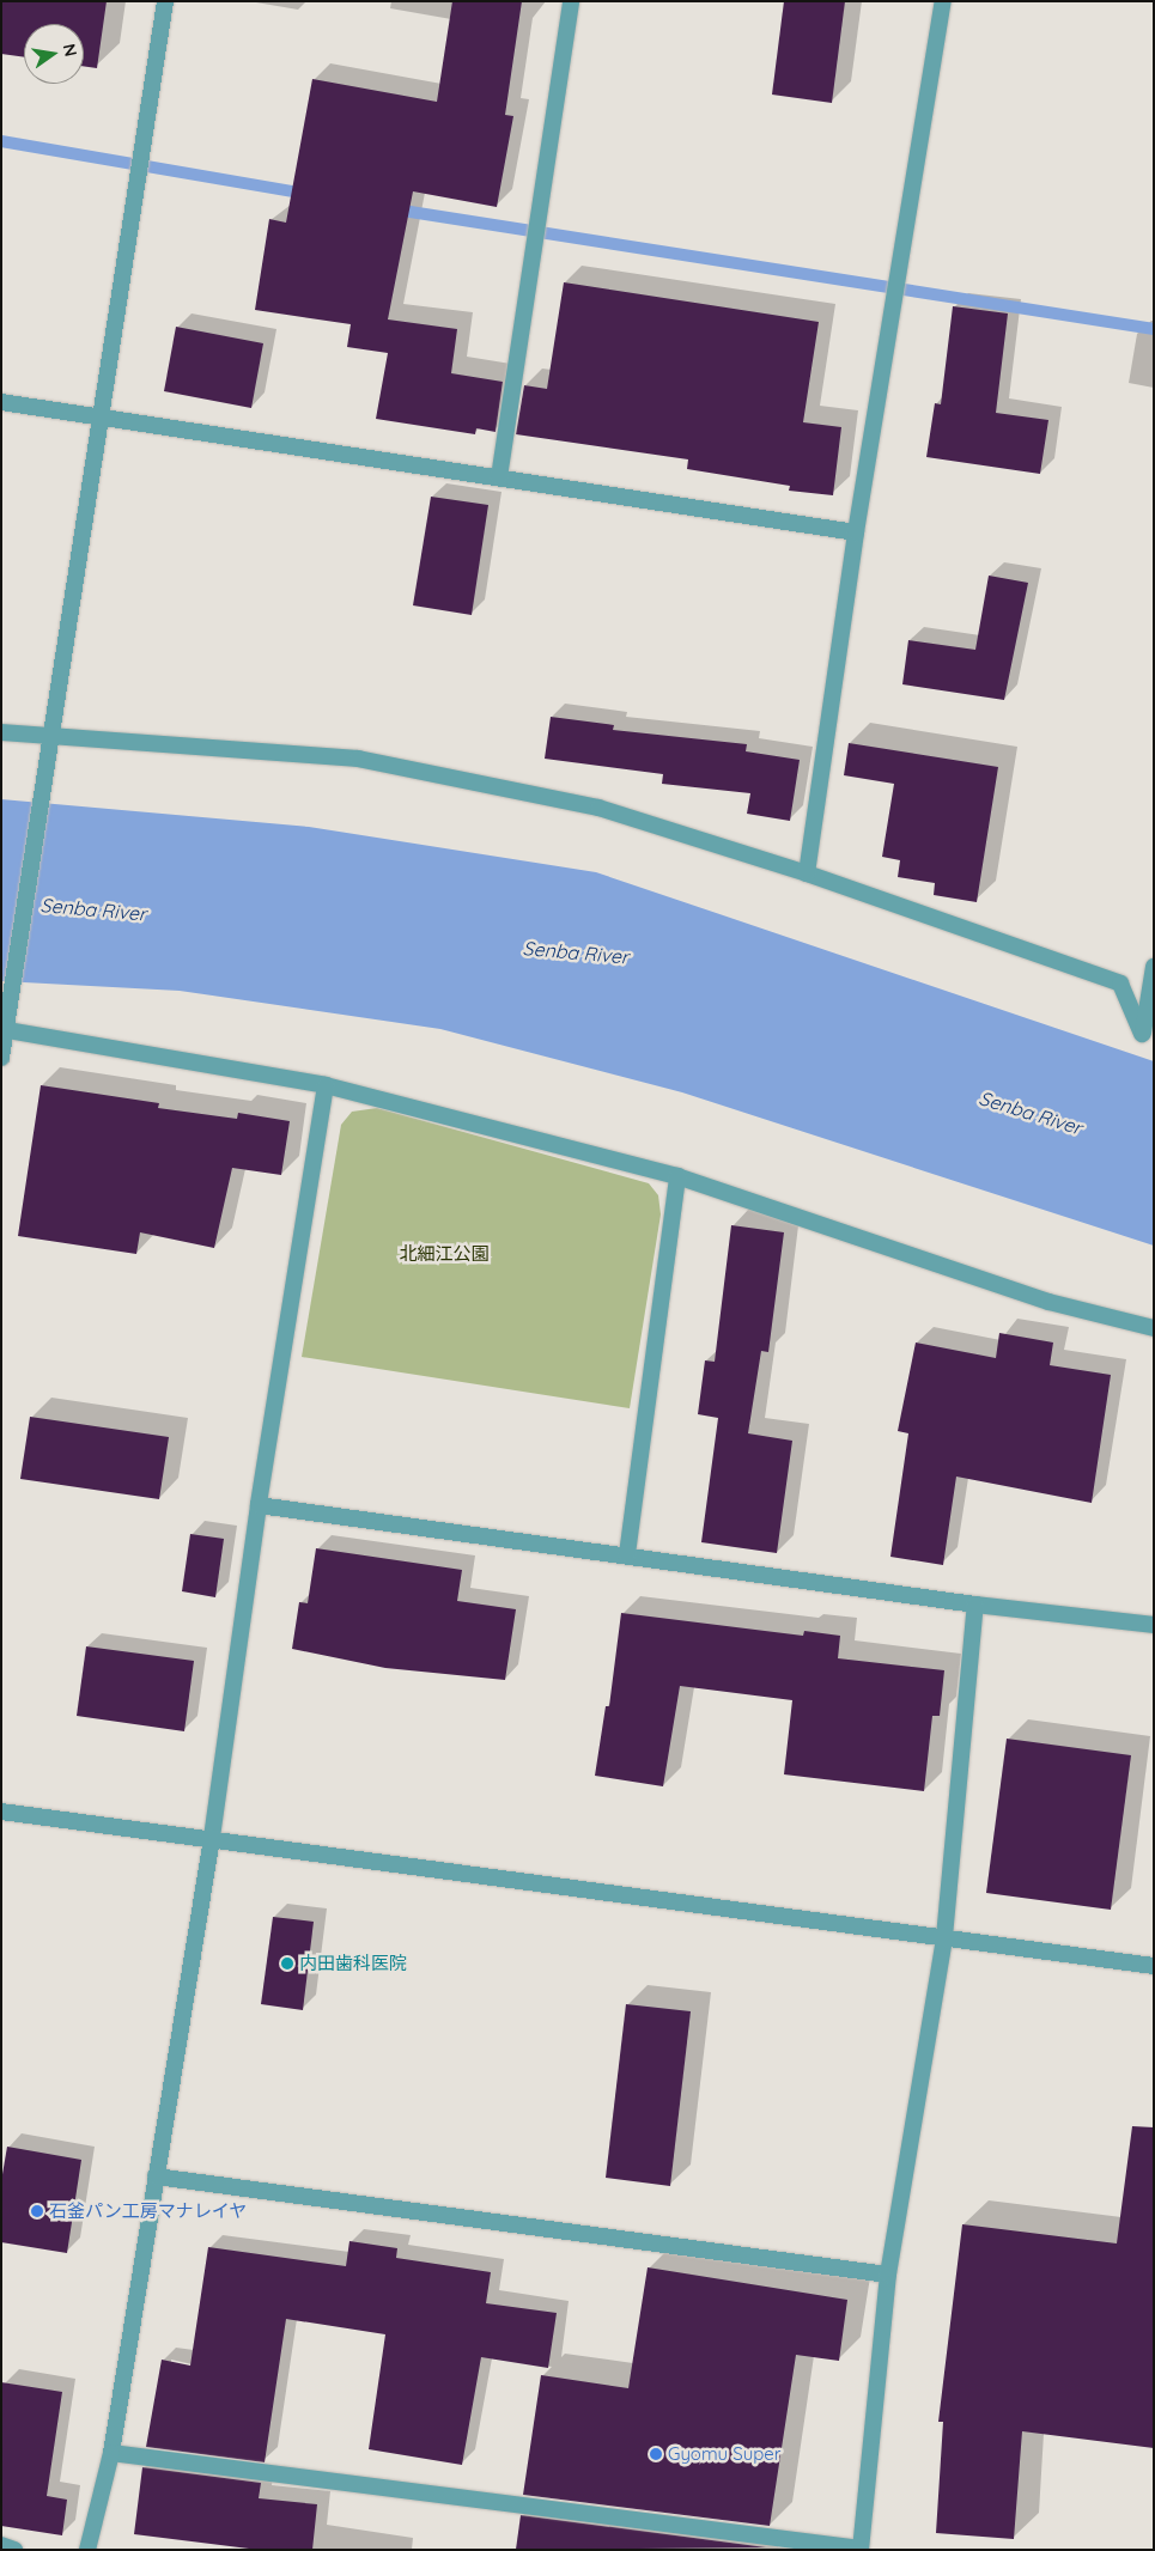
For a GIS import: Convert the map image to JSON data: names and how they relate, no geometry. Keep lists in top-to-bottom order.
{
  "water": ["Senba River"],
  "parks": ["北細江公園"],
  "places": ["内田歯科医院", "石釜パン工房マナレイヤ", "Gyomu Super"],
  "north": "right"
}
